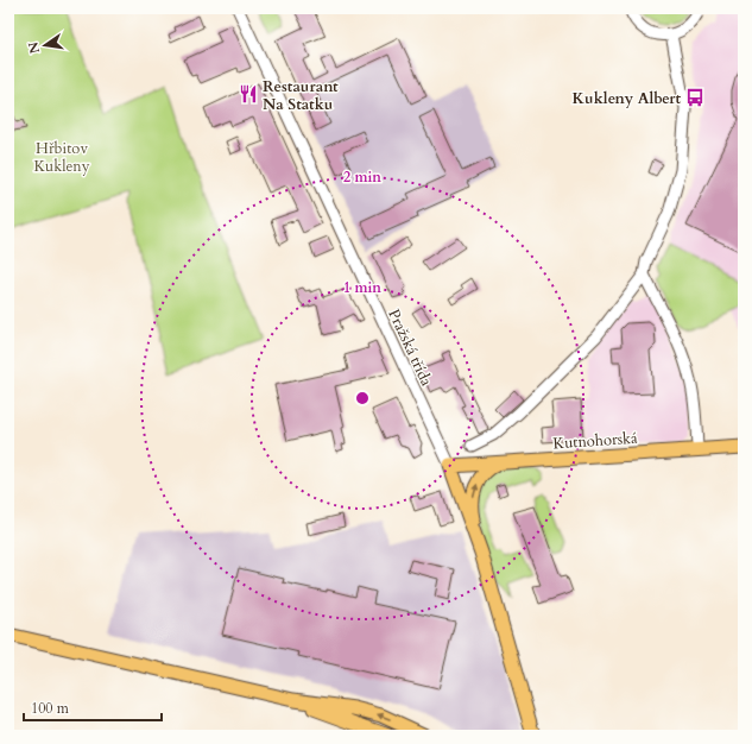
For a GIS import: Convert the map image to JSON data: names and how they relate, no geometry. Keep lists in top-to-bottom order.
{
  "streets": {
    "main road": ["Kutnohorská"],
    "street": ["Pražská třída"]
  },
  "crossings": [
    ["Pražská třída", "Kutnohorská"]
  ],
  "parks": ["Hřbitov Kukleny"],
  "places": {
    "restaurant": ["Restaurant Na Statku"],
    "bus stop": ["Kukleny Albert"]
  },
  "scale_bar": "100 m",
  "north": "left",
  "rings": ["2 min", "1 min"]
}
